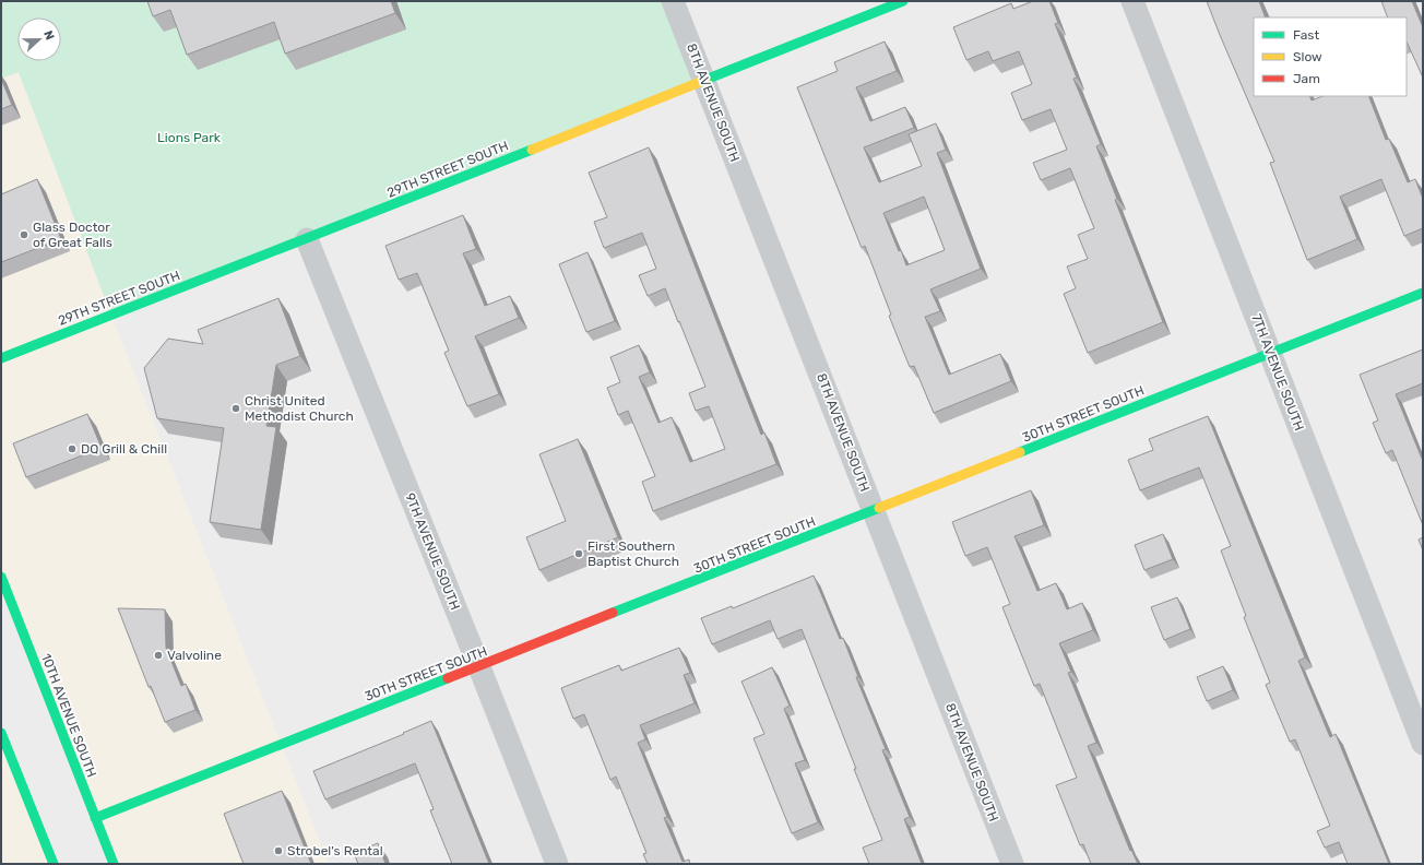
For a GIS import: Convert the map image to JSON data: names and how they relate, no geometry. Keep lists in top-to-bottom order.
{
  "streets": {
    "main road": ["29TH STREET SOUTH", "30TH STREET SOUTH", "10TH AVENUE SOUTH"],
    "street": ["8TH AVENUE SOUTH", "7TH AVENUE SOUTH", "9TH AVENUE SOUTH"]
  },
  "crossings": [
    ["8TH AVENUE SOUTH", "29TH STREET SOUTH"],
    ["8TH AVENUE SOUTH", "30TH STREET SOUTH"],
    ["29TH STREET SOUTH", "9TH AVENUE SOUTH"],
    ["7TH AVENUE SOUTH", "30TH STREET SOUTH"],
    ["30TH STREET SOUTH", "9TH AVENUE SOUTH"],
    ["30TH STREET SOUTH", "10TH AVENUE SOUTH"]
  ],
  "parks": ["Lions Park"],
  "places": [
    "Glass Doctor of Great Falls",
    "Christ United Methodist Church",
    "DQ Grill & Chill",
    "First Southern Baptist Church",
    "Valvoline",
    "Strobel's Rental"
  ],
  "legend": ["Fast", "Slow", "Jam"],
  "north": "right"
}
